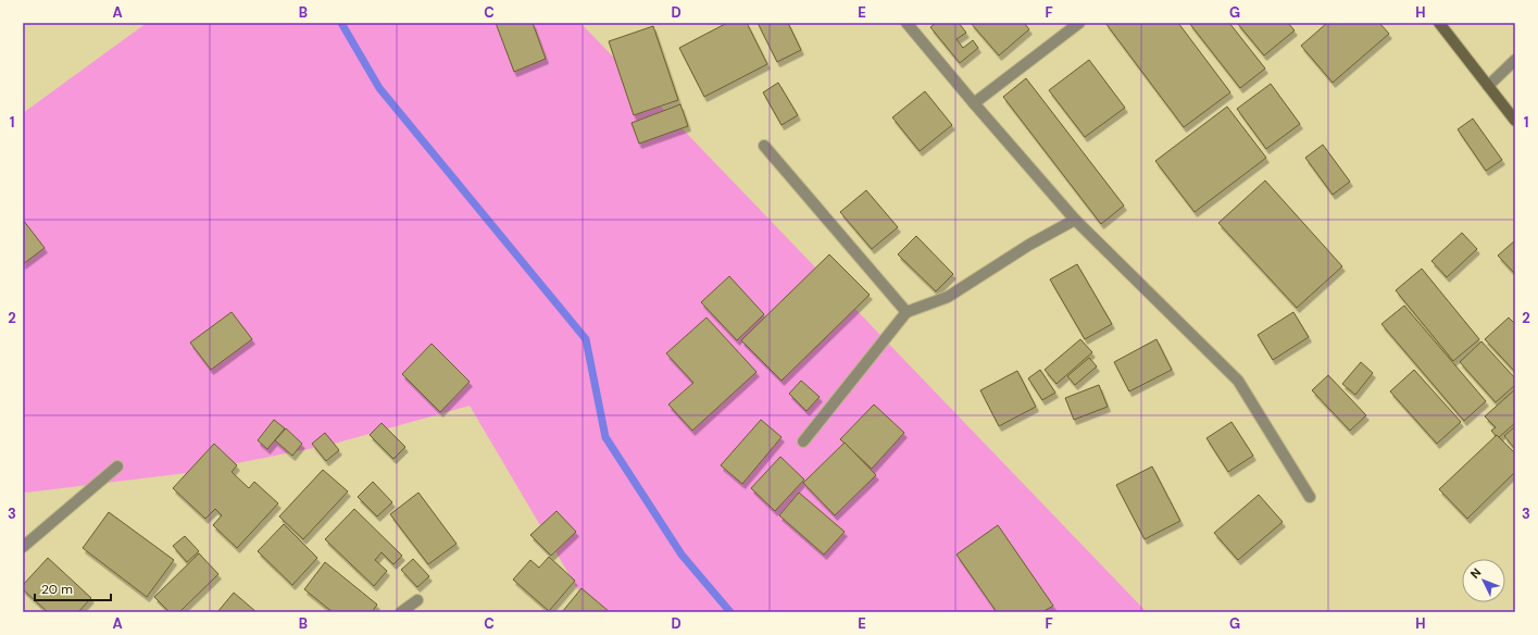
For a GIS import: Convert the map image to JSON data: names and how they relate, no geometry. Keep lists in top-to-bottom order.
{
  "scale_bar": "20 m",
  "north": "top left",
  "grid": {
    "columns": [
      "A",
      "B",
      "C",
      "D",
      "E",
      "F",
      "G",
      "H"
    ],
    "rows": ["1", "2", "3"]
  }
}
